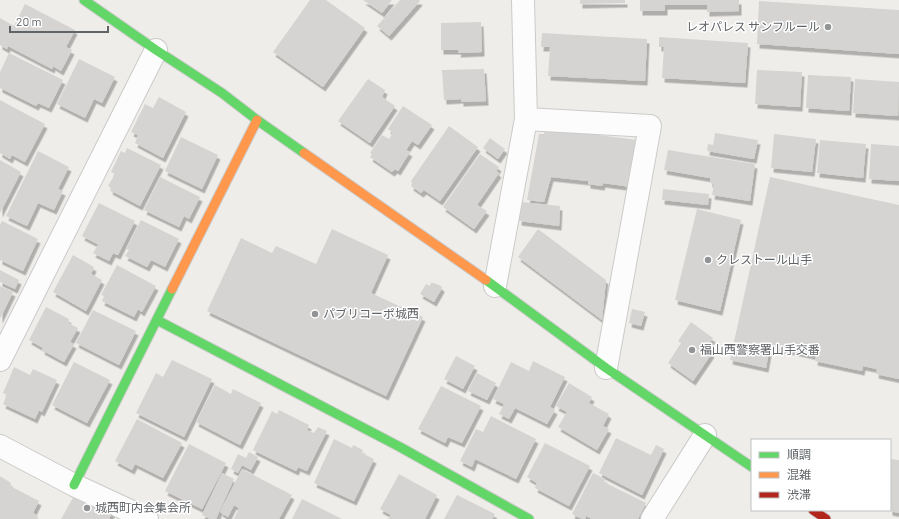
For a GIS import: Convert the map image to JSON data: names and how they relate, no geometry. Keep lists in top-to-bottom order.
{
  "places": [
    "レオパレス サンフルール",
    "クレストール山手",
    "パブリコーポ城西",
    "福山西警察署山手交番",
    "城西町内会集会所"
  ],
  "legend": ["順調", "混雑", "渋滞"],
  "scale_bar": "20 m"
}
